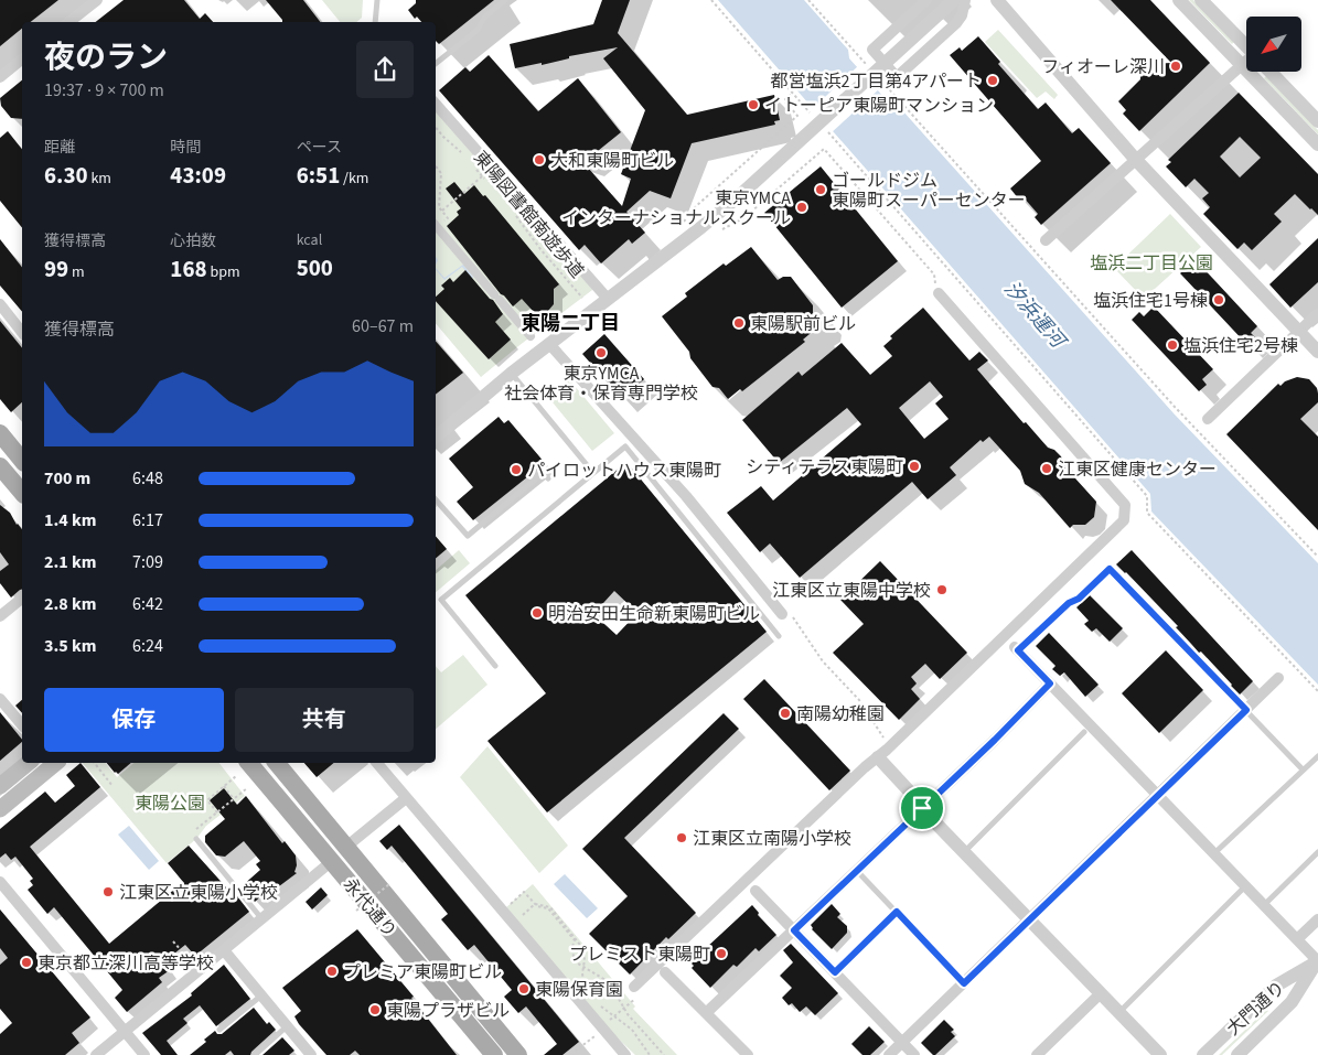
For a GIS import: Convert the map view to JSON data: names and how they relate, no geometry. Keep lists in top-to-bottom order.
{
  "streets": {
    "main road": ["永代通り"],
    "street": ["大門通り"],
    "path": ["東陽図書館南遊歩道"]
  },
  "districts": ["東陽二丁目"],
  "water": ["汐浜運河"],
  "parks": ["塩浜二丁目公園", "東陽公園"],
  "places": [
    "フィオーレ深川",
    "都営塩浜2丁目第4アパート",
    "イトーピア東陽町マンション",
    "大和東陽町ビル",
    "ゴールドジム 東陽町スーパーセンター",
    "東京YMCA インターナショナルスクール",
    "塩浜住宅1号棟",
    "東陽駅前ビル",
    "塩浜住宅2号棟",
    "東京YMCA 社会体育・保育専門学校",
    "シティテラス東陽町",
    "江東区健康センター",
    "パイロットハウス東陽町",
    "江東区立東陽中学校",
    "明治安田生命新東陽町ビル",
    "南陽幼稚園",
    "江東区立南陽小学校",
    "江東区立東陽小学校",
    "プレミスト東陽町",
    "東京都立深川高等学校",
    "プレミア東陽町ビル",
    "東陽保育園",
    "東陽プラザビル"
  ],
  "north": "bottom left",
  "page": {
    "heading": ["夜のラン", "19:37 · 9 × 700 m"],
    "stats": [
      ["距離", "6.30 km"],
      ["時間", "43:09"],
      ["ペース", "6:51 /km"],
      ["獲得標高", "99 m"],
      ["心拍数", "168 bpm"],
      ["kcal", "500"]
    ],
    "chart": ["獲得標高", "60–67 m"],
    "list": [
      {
        "name": "700 m",
        "note": "6:48"
      },
      {
        "name": "1.4 km",
        "note": "6:17"
      },
      {
        "name": "2.1 km",
        "note": "7:09"
      },
      {
        "name": "2.8 km",
        "note": "6:42"
      },
      {
        "name": "3.5 km",
        "note": "6:24"
      }
    ],
    "buttons": ["保存", "共有"]
  }
}
